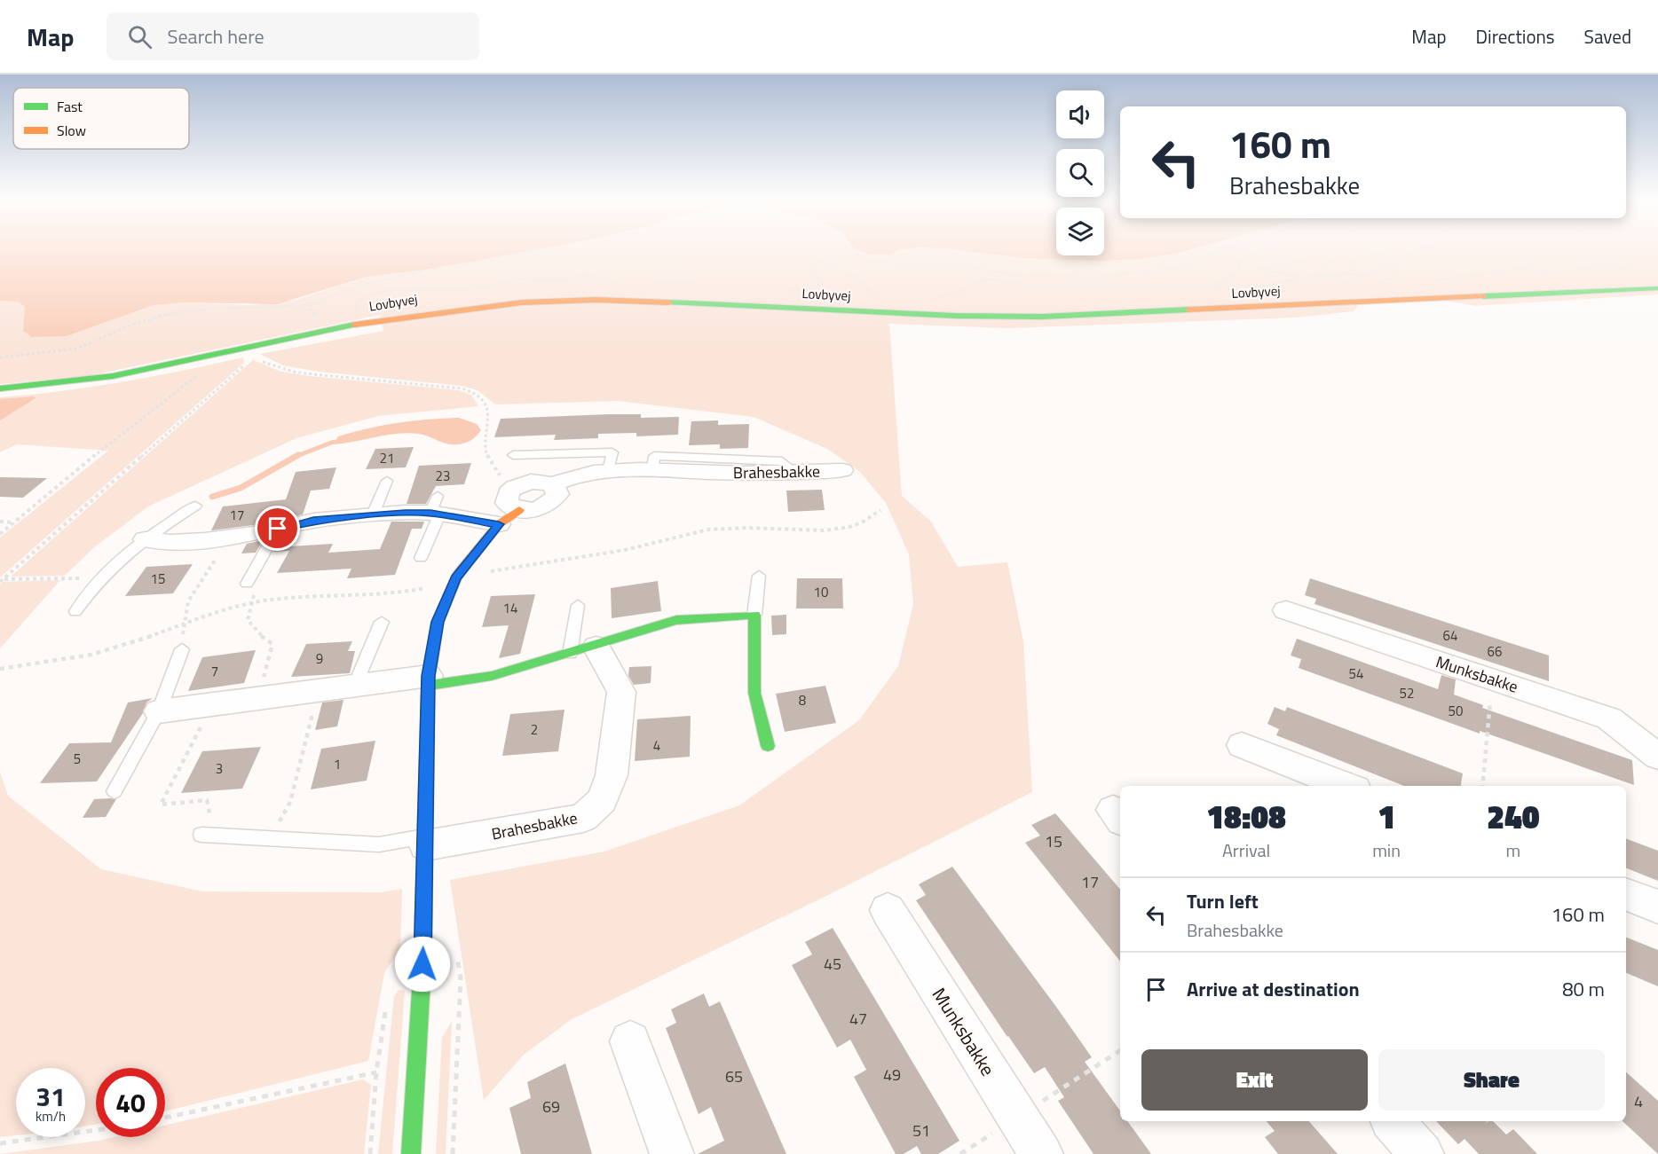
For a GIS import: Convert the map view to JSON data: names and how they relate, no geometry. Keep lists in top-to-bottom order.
{
  "streets": {
    "street": ["Lovbyvej", "Brahesbakke", "Munksbakke"]
  },
  "house_numbers": [
    "21",
    "23",
    "17",
    "15",
    "10",
    "14",
    "64",
    "66",
    "9",
    "7",
    "54",
    "52",
    "8",
    "50",
    "2",
    "4",
    "5",
    "1",
    "3",
    "15",
    "17",
    "45",
    "47",
    "49",
    "65",
    "4",
    "69",
    "51"
  ],
  "legend": ["Fast", "Slow"],
  "page": {
    "header": "Map",
    "search": "Search here",
    "nav": ["Map", "Directions", "Saved"],
    "turn": ["160 m", "Brahesbakke"],
    "eta": [
      "18:08",
      "Arrival",
      "1",
      "min",
      "240",
      "m"
    ],
    "list": [
      {
        "name": "Turn left",
        "note": "Brahesbakke",
        "value": "160 m"
      },
      {
        "name": "Arrive at destination",
        "value": "80 m"
      }
    ],
    "buttons": ["Exit", "Share"],
    "speed": "31 km/h",
    "limit": "40"
  }
}
